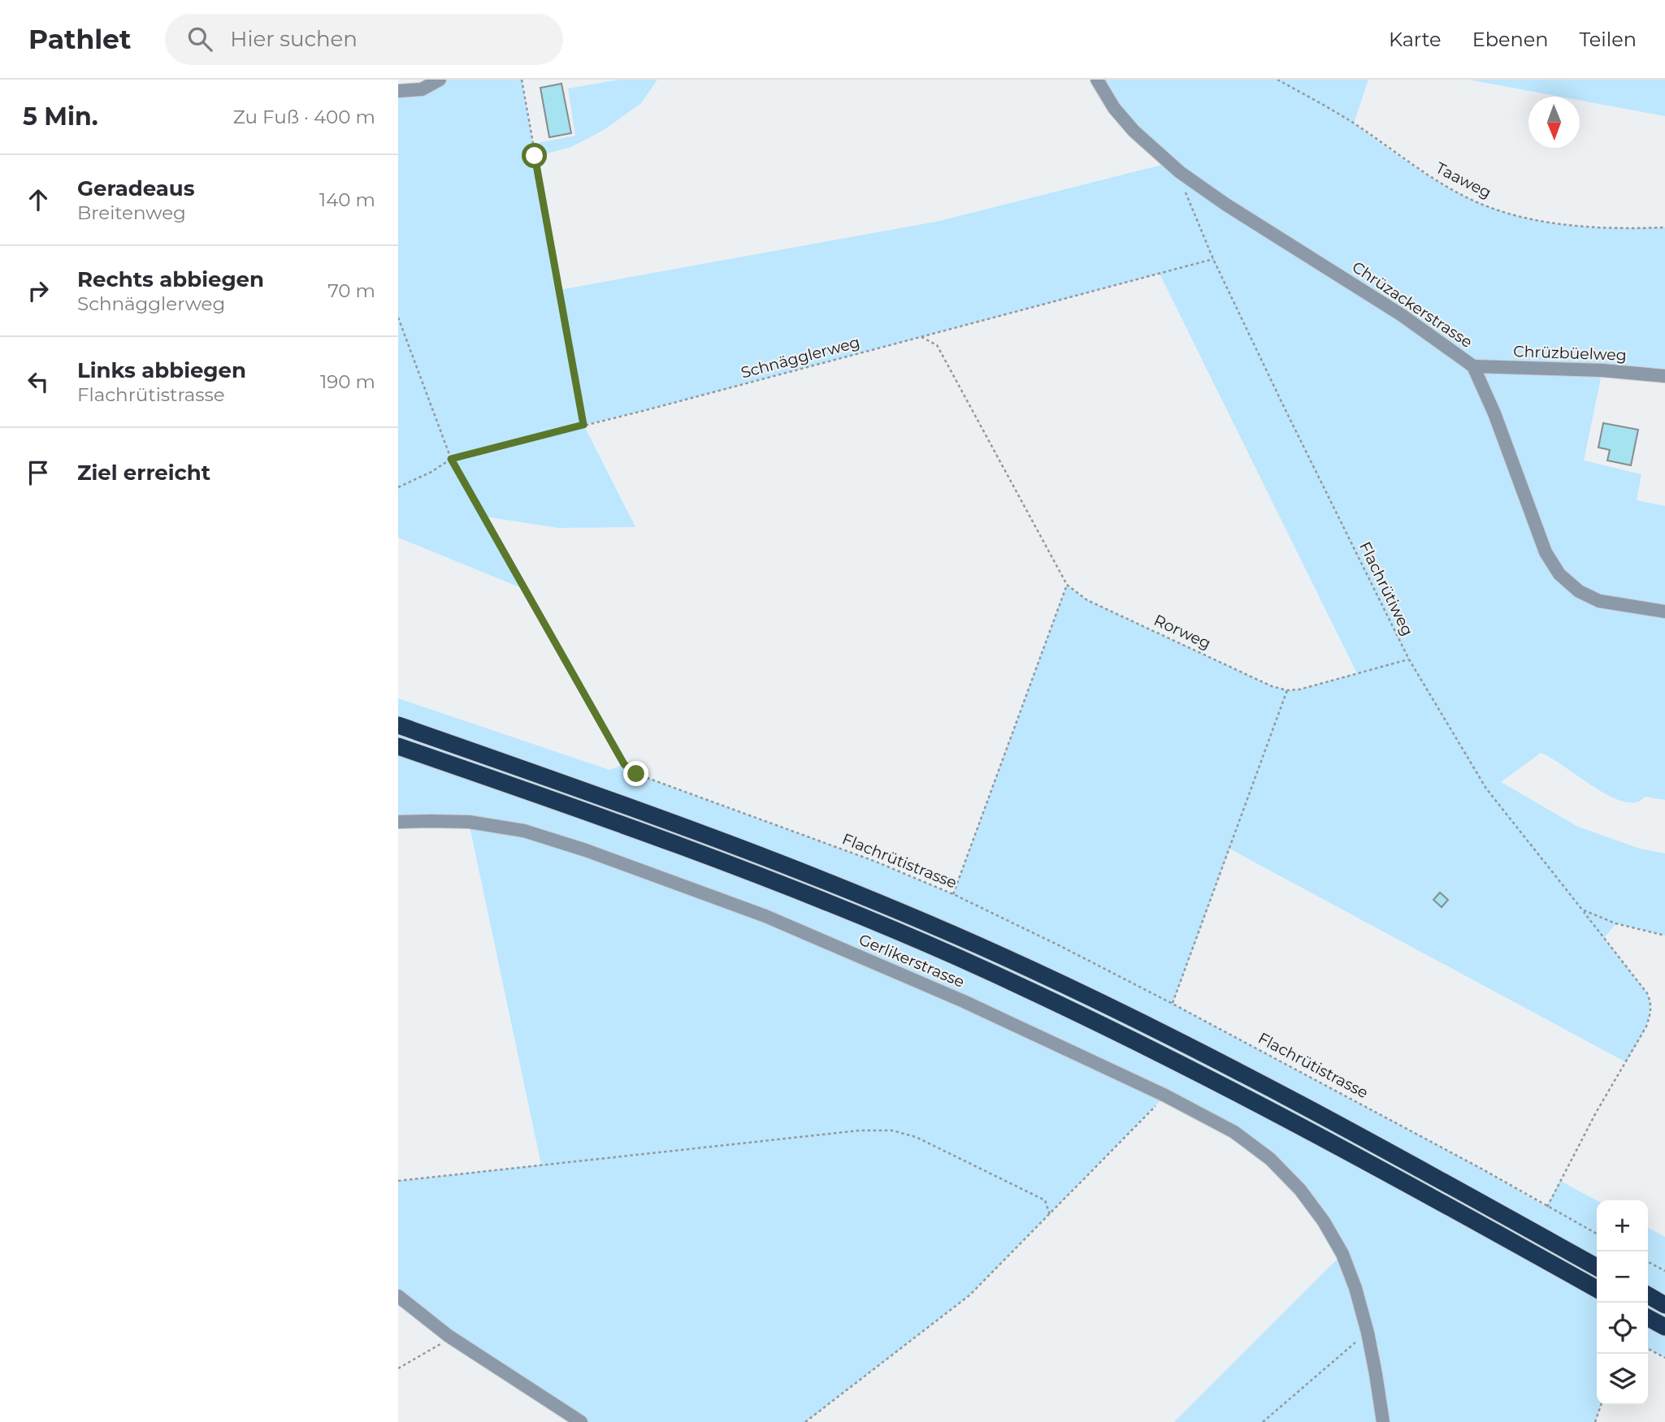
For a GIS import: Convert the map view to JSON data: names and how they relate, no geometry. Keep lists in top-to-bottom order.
{
  "streets": {
    "street": ["Chrüzackerstrasse", "Chrüzbüelweg", "Gerlikerstrasse"],
    "path": [
      "Taaweg",
      "Schnägglerweg",
      "Flachrütiweg",
      "Rorweg",
      "Flachrütistrasse"
    ]
  },
  "crossings": [
    ["Chrüzackerstrasse", "Chrüzbüelweg"],
    ["Chrüzackerstrasse", "Flachrütiweg"],
    ["Schnägglerweg", "Flachrütiweg"],
    ["Schnägglerweg", "Flachrütistrasse"]
  ],
  "north": "bottom",
  "page": {
    "header": "Pathlet",
    "search": "Hier suchen",
    "nav": ["Karte", "Ebenen", "Teilen"],
    "heading": ["5 Min.", "Zu Fuß · 400 m"],
    "list": [
      ["Geradeaus", "Breitenweg", "140 m"],
      ["Rechts abbiegen", "Schnägglerweg", "70 m"],
      ["Links abbiegen", "Flachrütistrasse", "190 m"],
      "Ziel erreicht"
    ],
    "map_buttons": ["+", "−"]
  }
}
